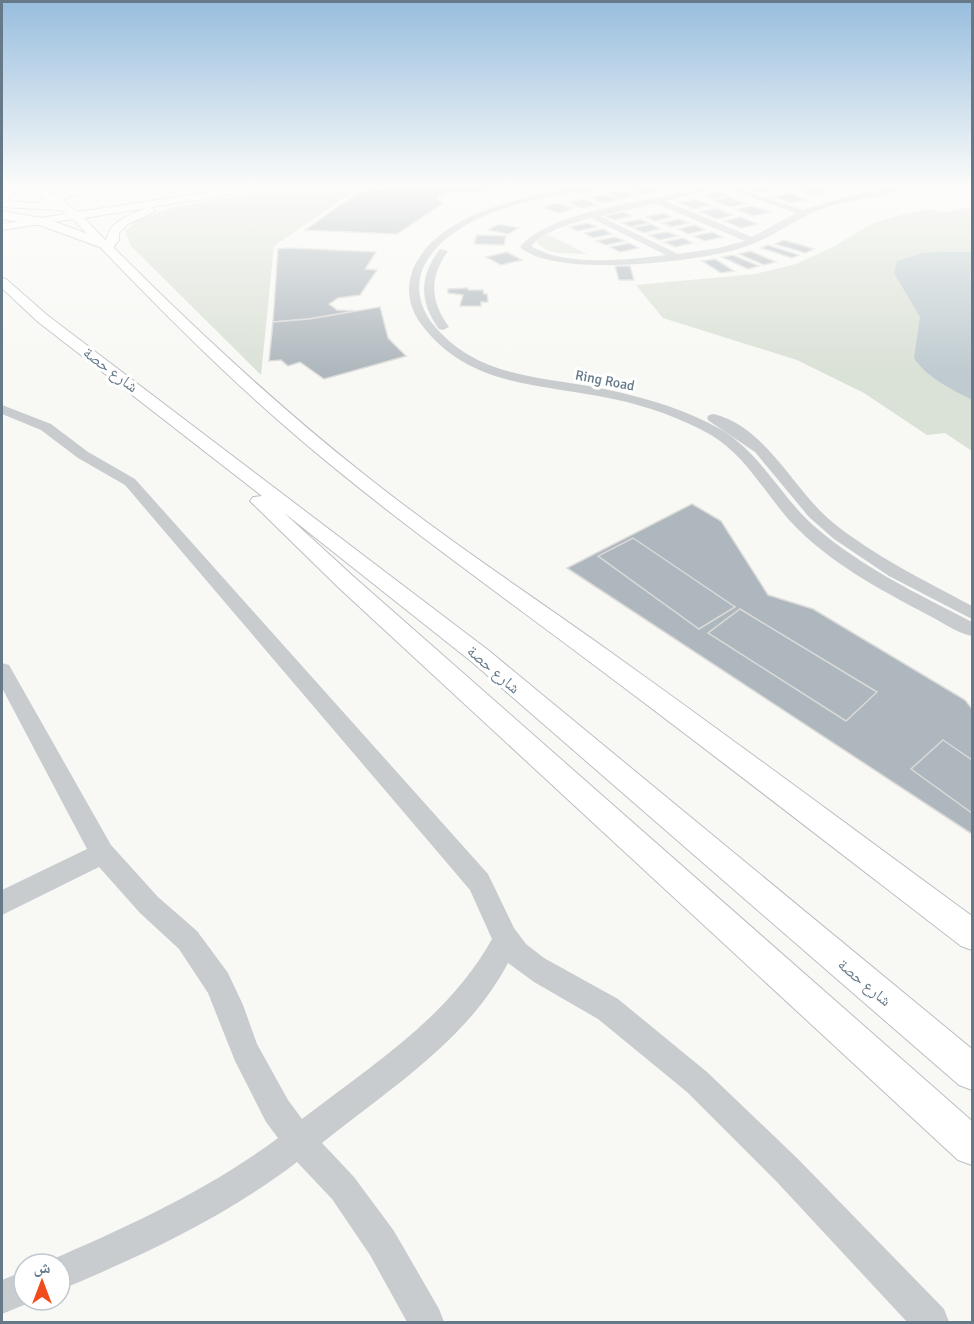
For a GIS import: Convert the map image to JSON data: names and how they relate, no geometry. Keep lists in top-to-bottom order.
{
  "streets": {
    "main road": ["شارع حصة"],
    "street": ["Ring Road"]
  },
  "north": "top"
}
